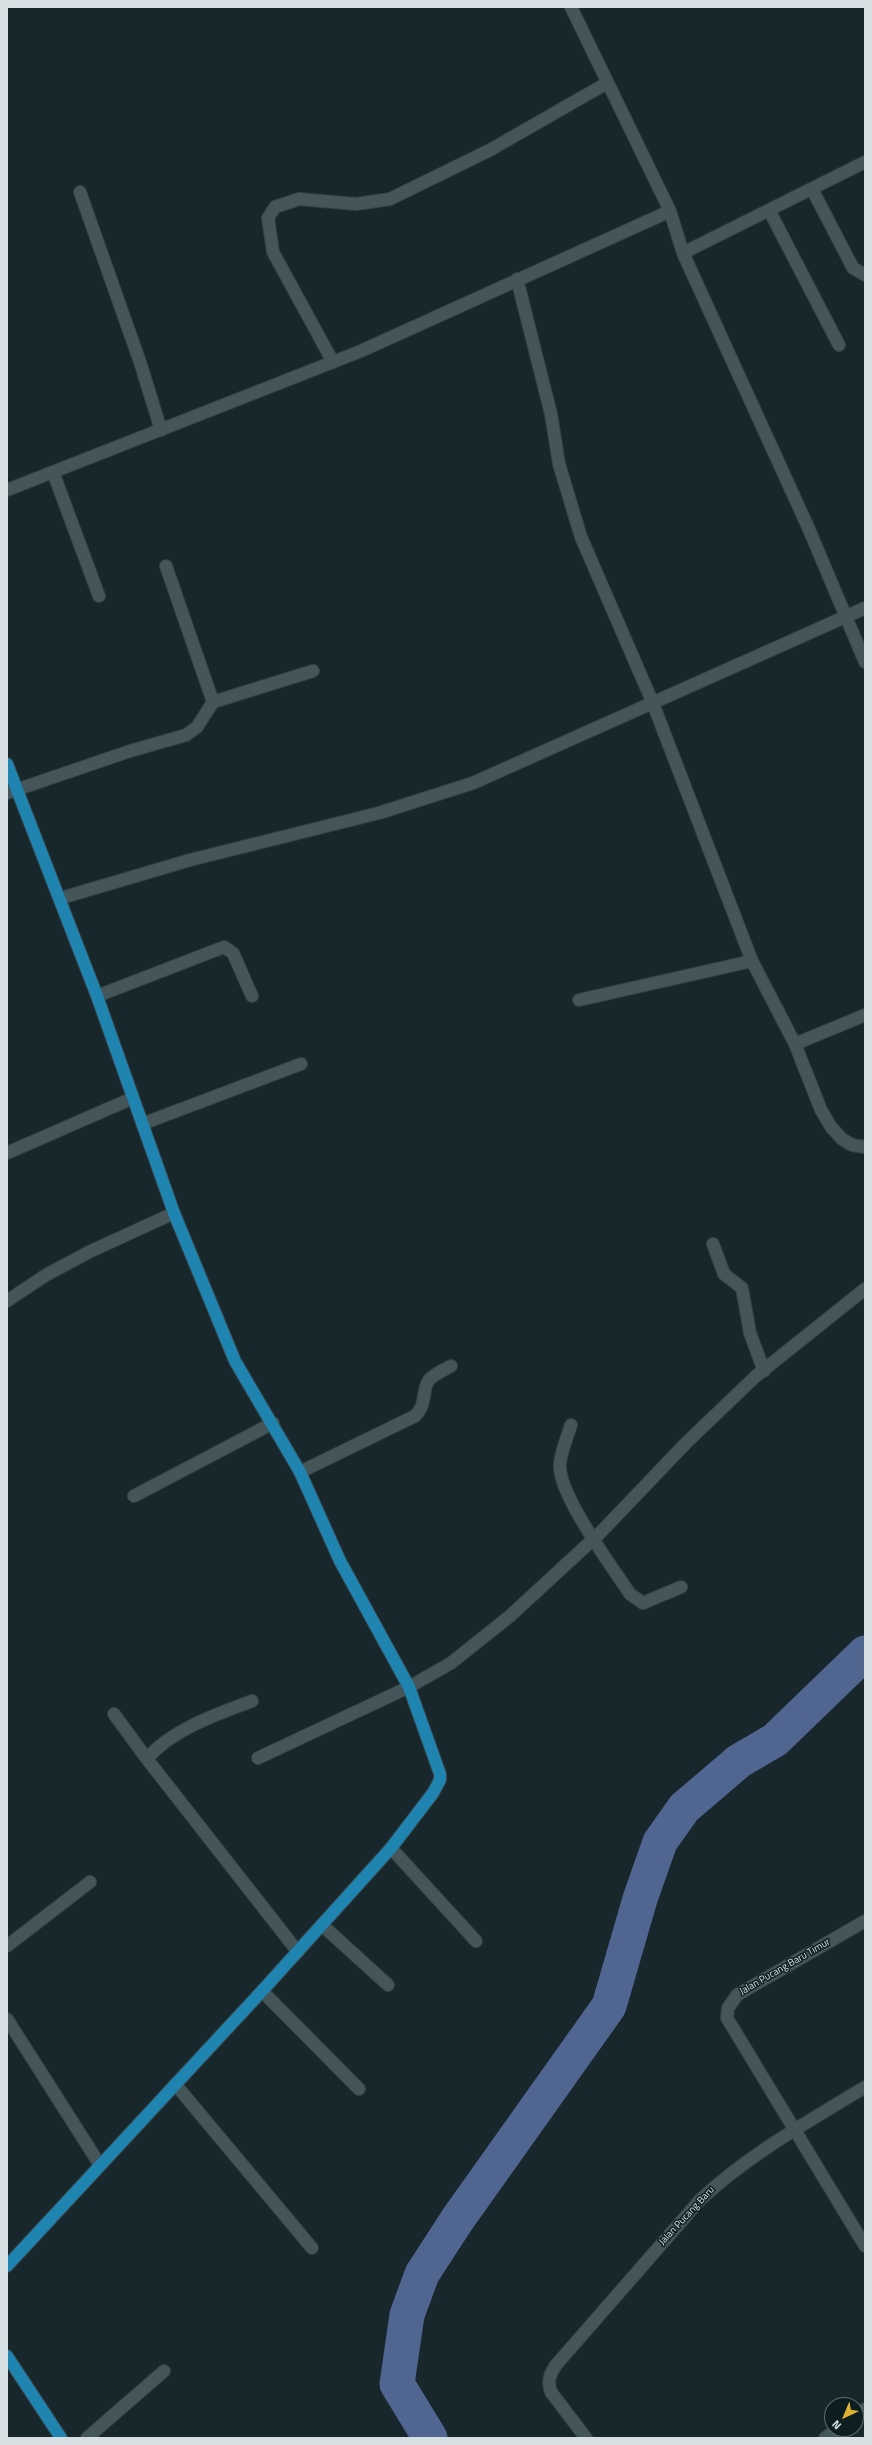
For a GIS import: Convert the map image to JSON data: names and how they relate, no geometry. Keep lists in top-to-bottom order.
{
  "streets": {
    "street": ["Jalan Pucang Baru Timur", "Jalan Pucang Baru"]
  },
  "crossings": [
    ["Jalan Pucang Baru Timur", "Jalan Pucang Baru"]
  ],
  "north": "bottom left"
}
